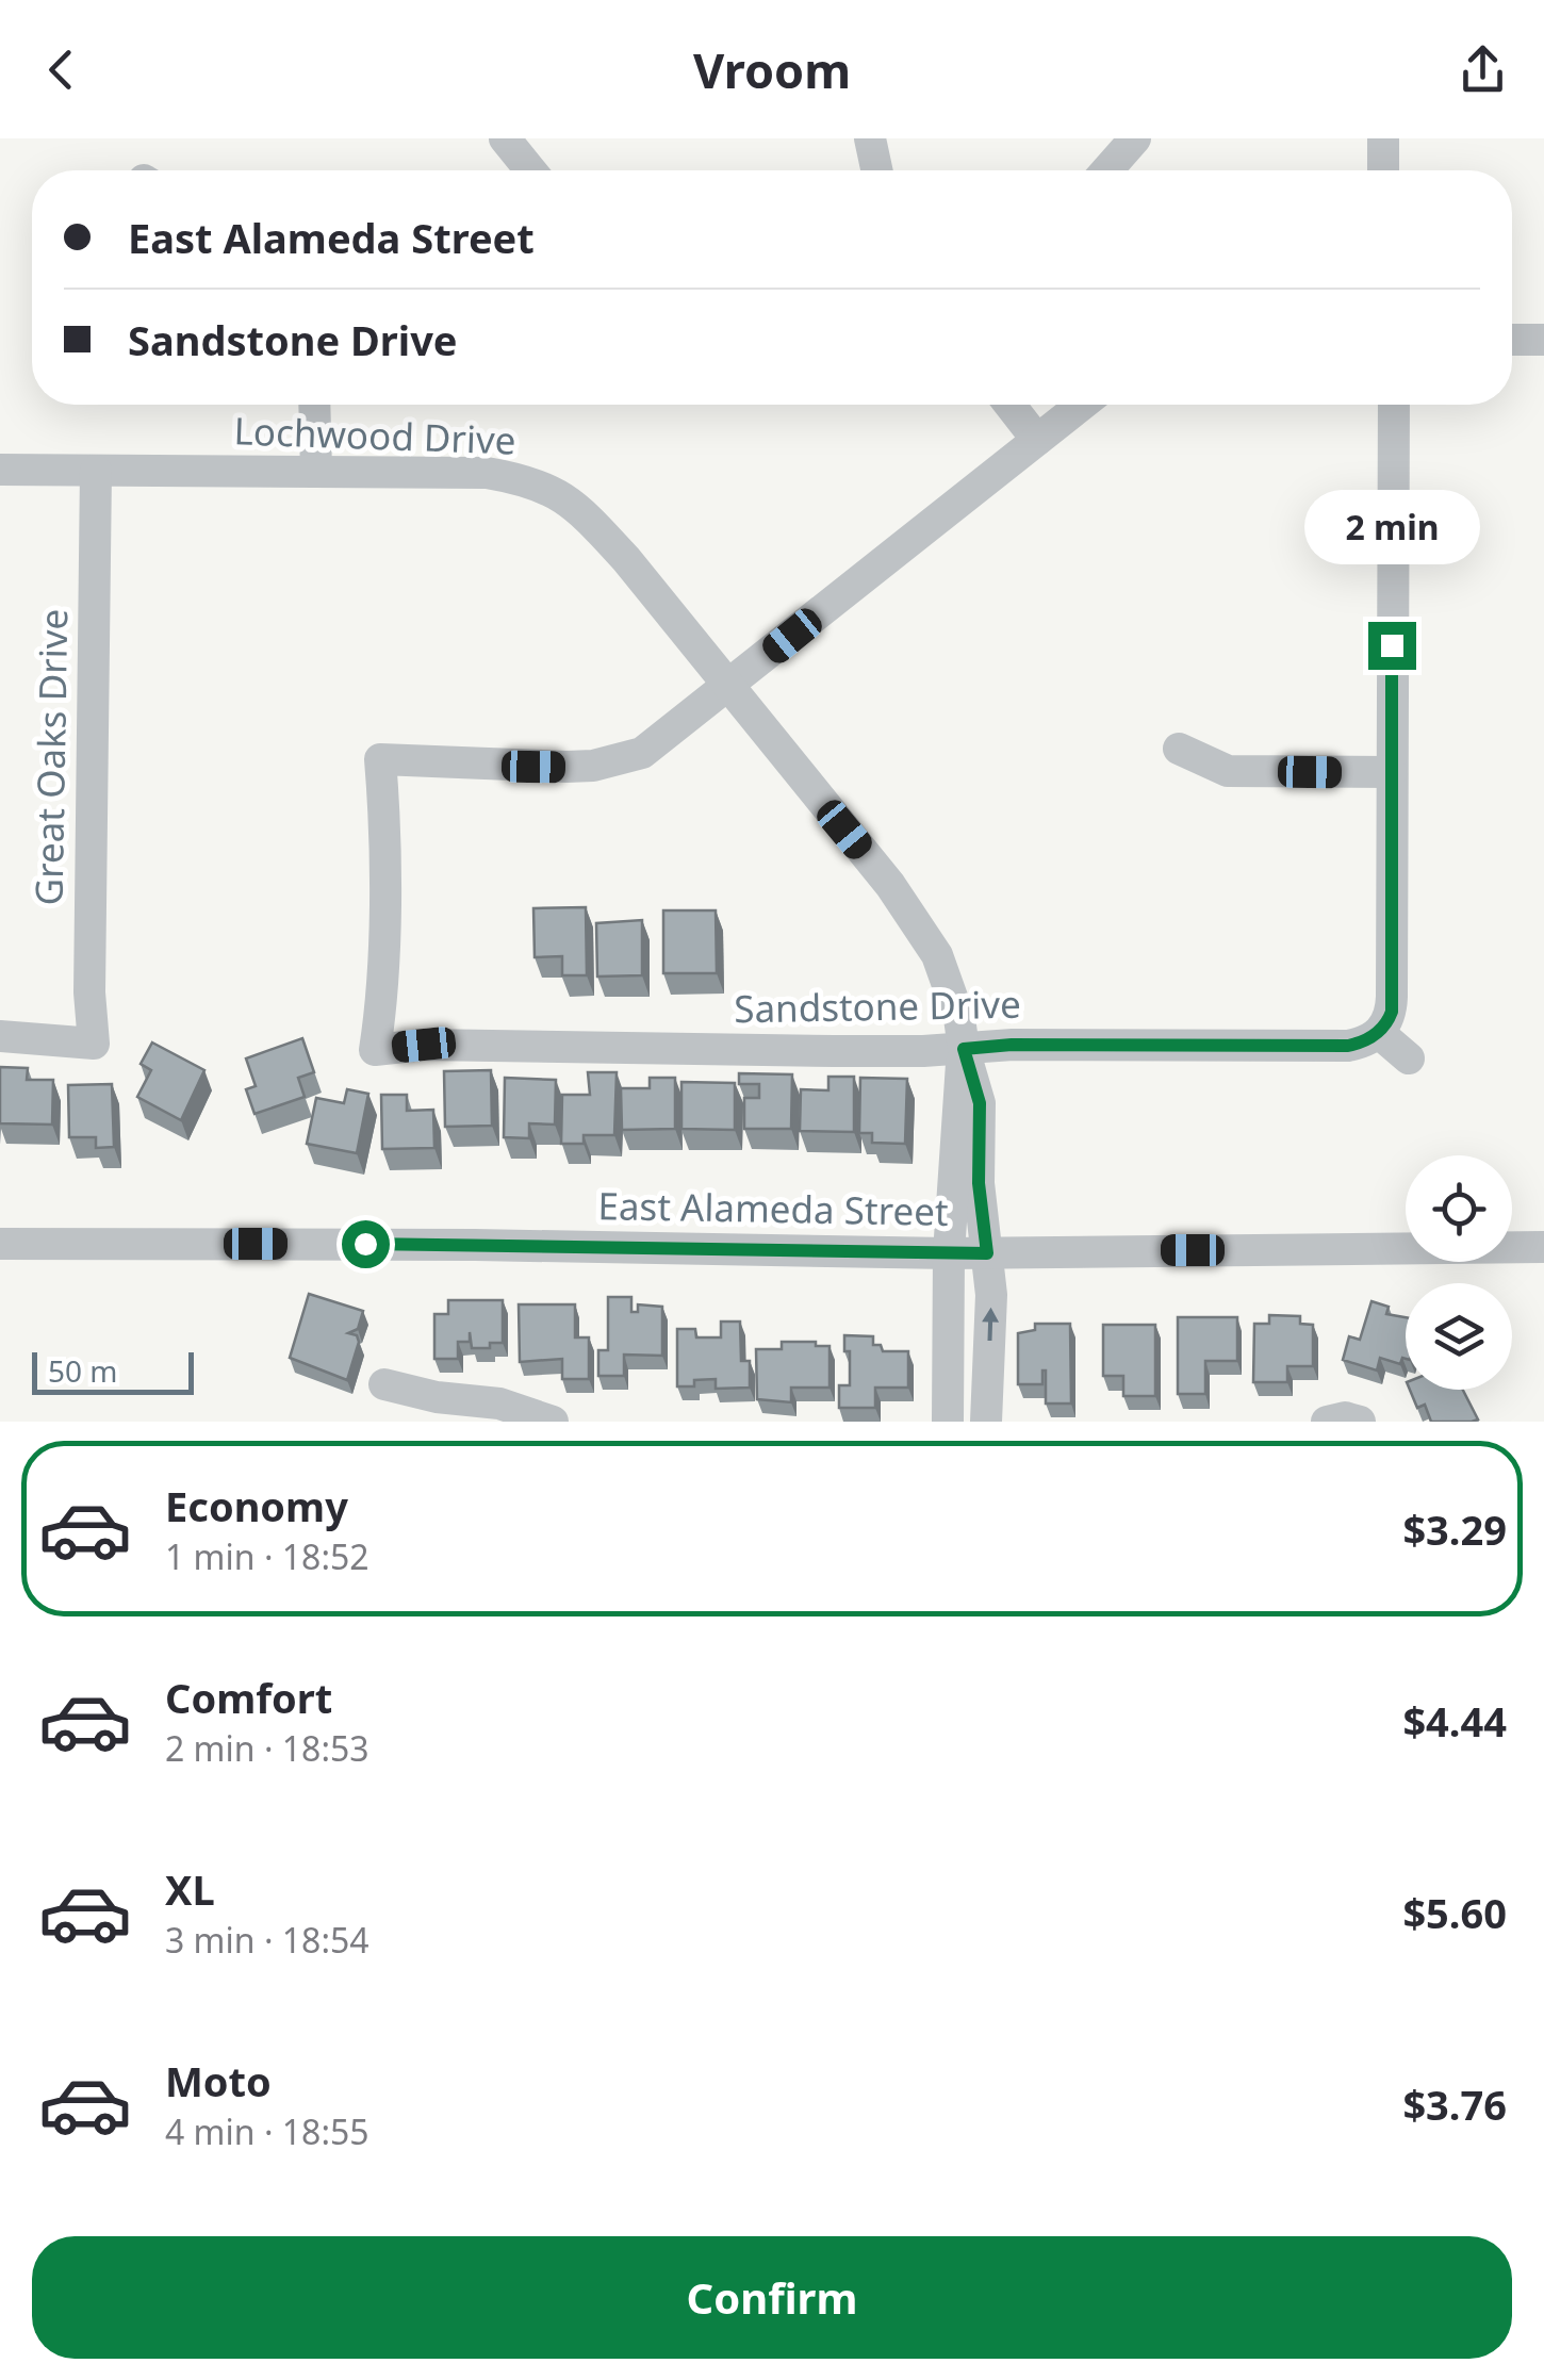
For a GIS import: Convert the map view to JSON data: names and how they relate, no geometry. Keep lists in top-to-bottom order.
{
  "streets": {
    "street": [
      "Lochwood Drive",
      "Great Oaks Drive",
      "Sandstone Drive",
      "East Alameda Street"
    ]
  },
  "crossings": [
    ["Lochwood Drive", "Great Oaks Drive"],
    ["Lochwood Drive", "Sandstone Drive"],
    ["Lochwood Drive", "East Alameda Street"]
  ],
  "scale_bar": "50 m",
  "page": {
    "header": "Vroom",
    "banner": ["East Alameda Street", "Sandstone Drive"],
    "bubble": "2 min",
    "scale": "50 m",
    "list": [
      {
        "name": "Economy",
        "note": "1 min · 18:52",
        "value": "$3.29"
      },
      {
        "name": "Comfort",
        "note": "2 min · 18:53",
        "value": "$4.44"
      },
      {
        "name": "XL",
        "note": "3 min · 18:54",
        "value": "$5.60"
      },
      {
        "name": "Moto",
        "note": "4 min · 18:55",
        "value": "$3.76"
      }
    ],
    "buttons": "Confirm"
  }
}
